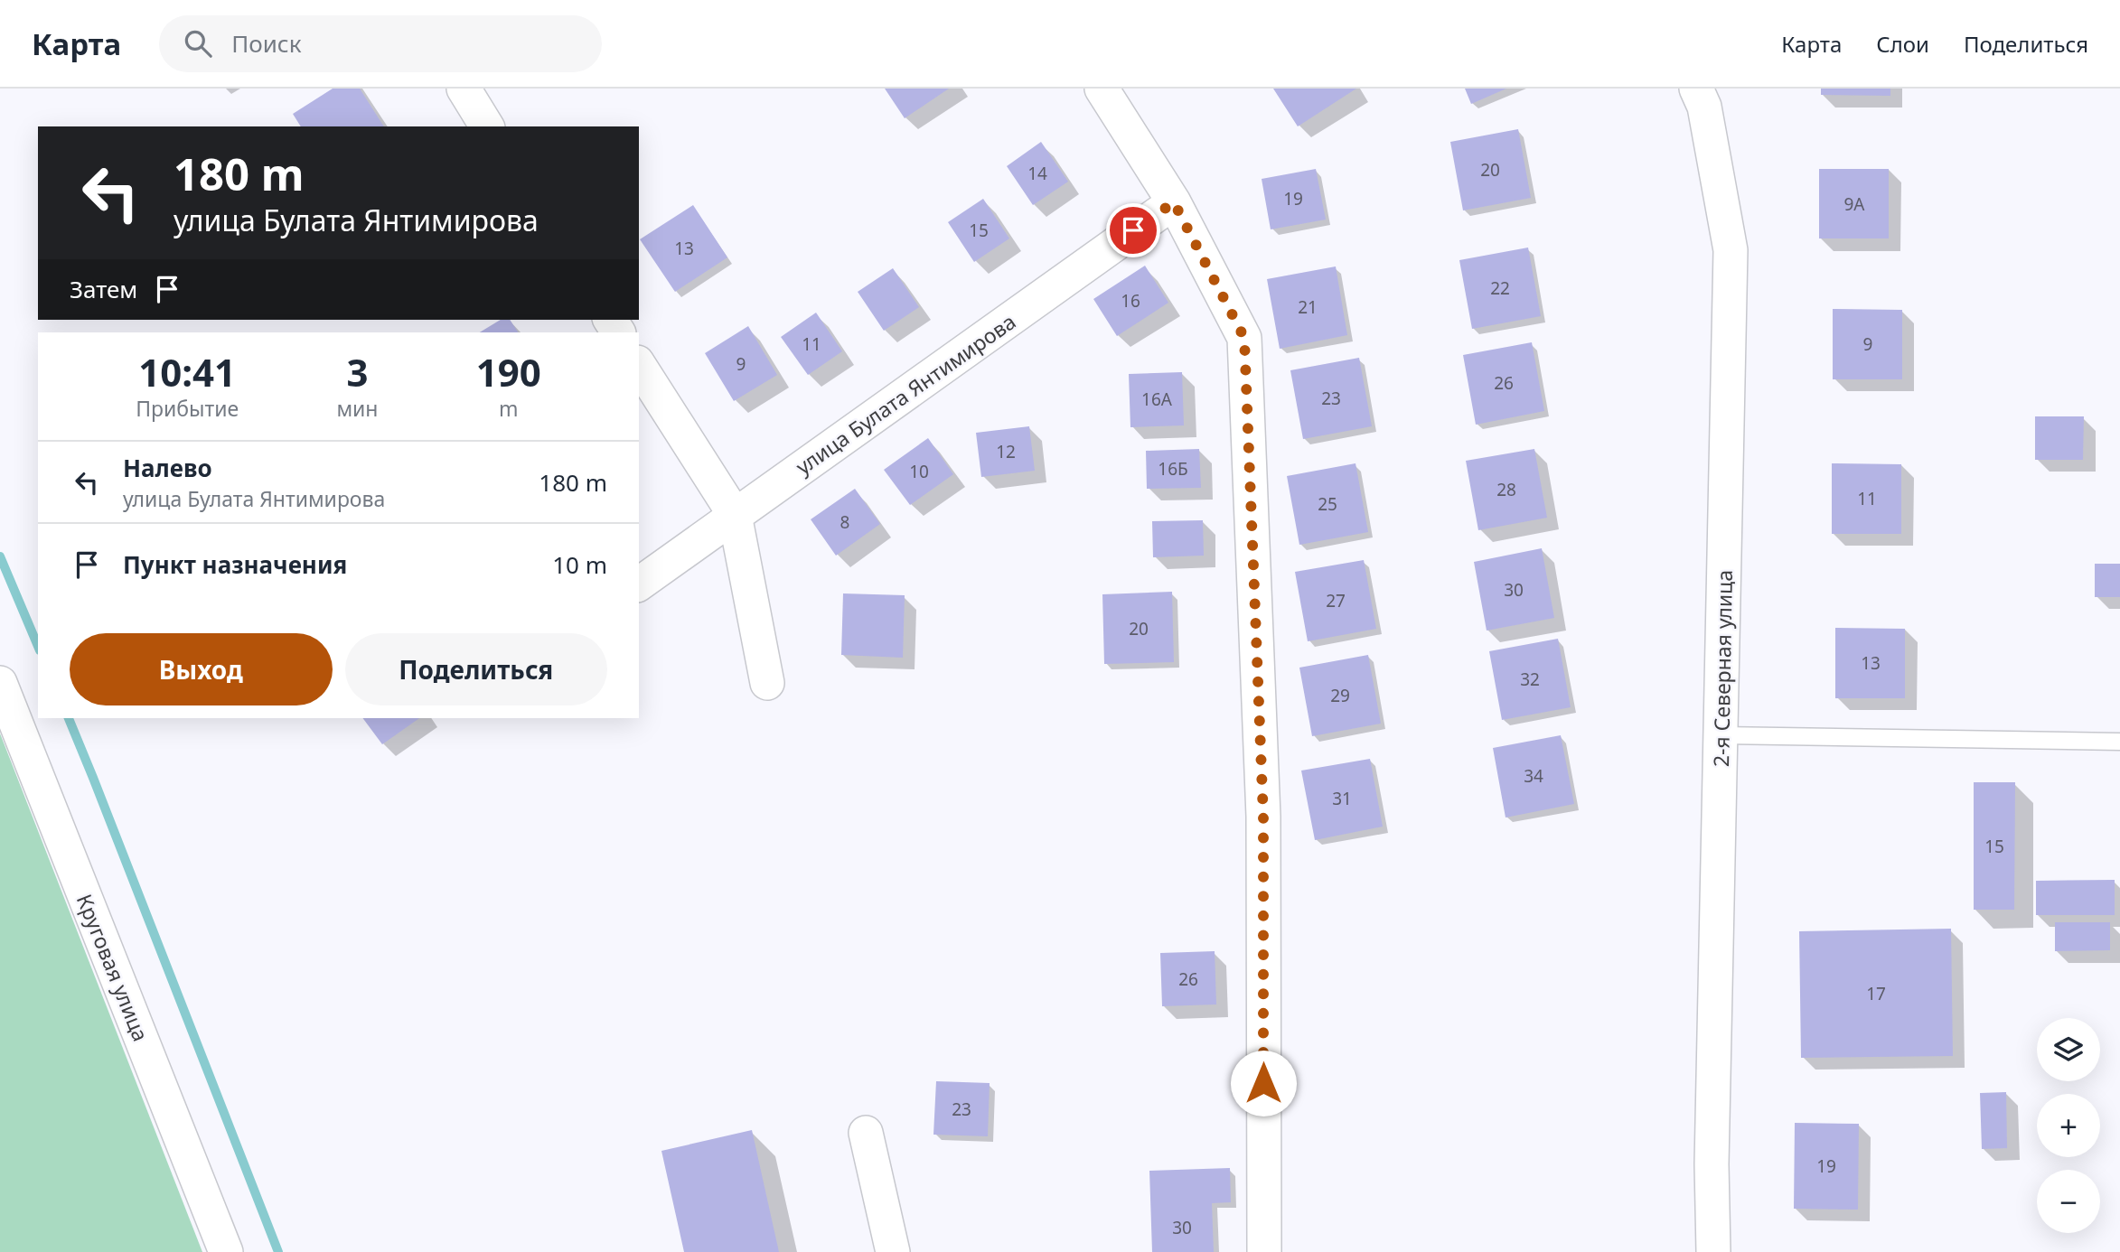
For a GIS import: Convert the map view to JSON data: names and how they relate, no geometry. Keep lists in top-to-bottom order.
{
  "streets": {
    "street": ["улица Булата Янтимирова", "2-я Северная улица", "Круговая улица"]
  },
  "house_numbers": [
    "20",
    "14",
    "19",
    "9А",
    "15",
    "13",
    "22",
    "16",
    "21",
    "11",
    "9",
    "9",
    "26",
    "23",
    "16А",
    "12",
    "16Б",
    "10",
    "28",
    "11",
    "25",
    "8",
    "30",
    "27",
    "20",
    "13",
    "32",
    "29",
    "34",
    "31",
    "15",
    "26",
    "17",
    "23",
    "19",
    "30"
  ],
  "page": {
    "header": "Карта",
    "search": "Поиск",
    "nav": ["Карта", "Слои", "Поделиться"],
    "turn": ["180 m", "улица Булата Янтимирова"],
    "then": "Затем",
    "eta": [
      "10:41",
      "Прибытие",
      "3",
      "мин",
      "190",
      "m"
    ],
    "list": [
      {
        "name": "Налево",
        "note": "улица Булата Янтимирова",
        "value": "180 m"
      },
      {
        "name": "Пункт назначения",
        "value": "10 m"
      }
    ],
    "buttons": ["Выход", "Поделиться"],
    "map_buttons": ["+", "−"]
  }
}
